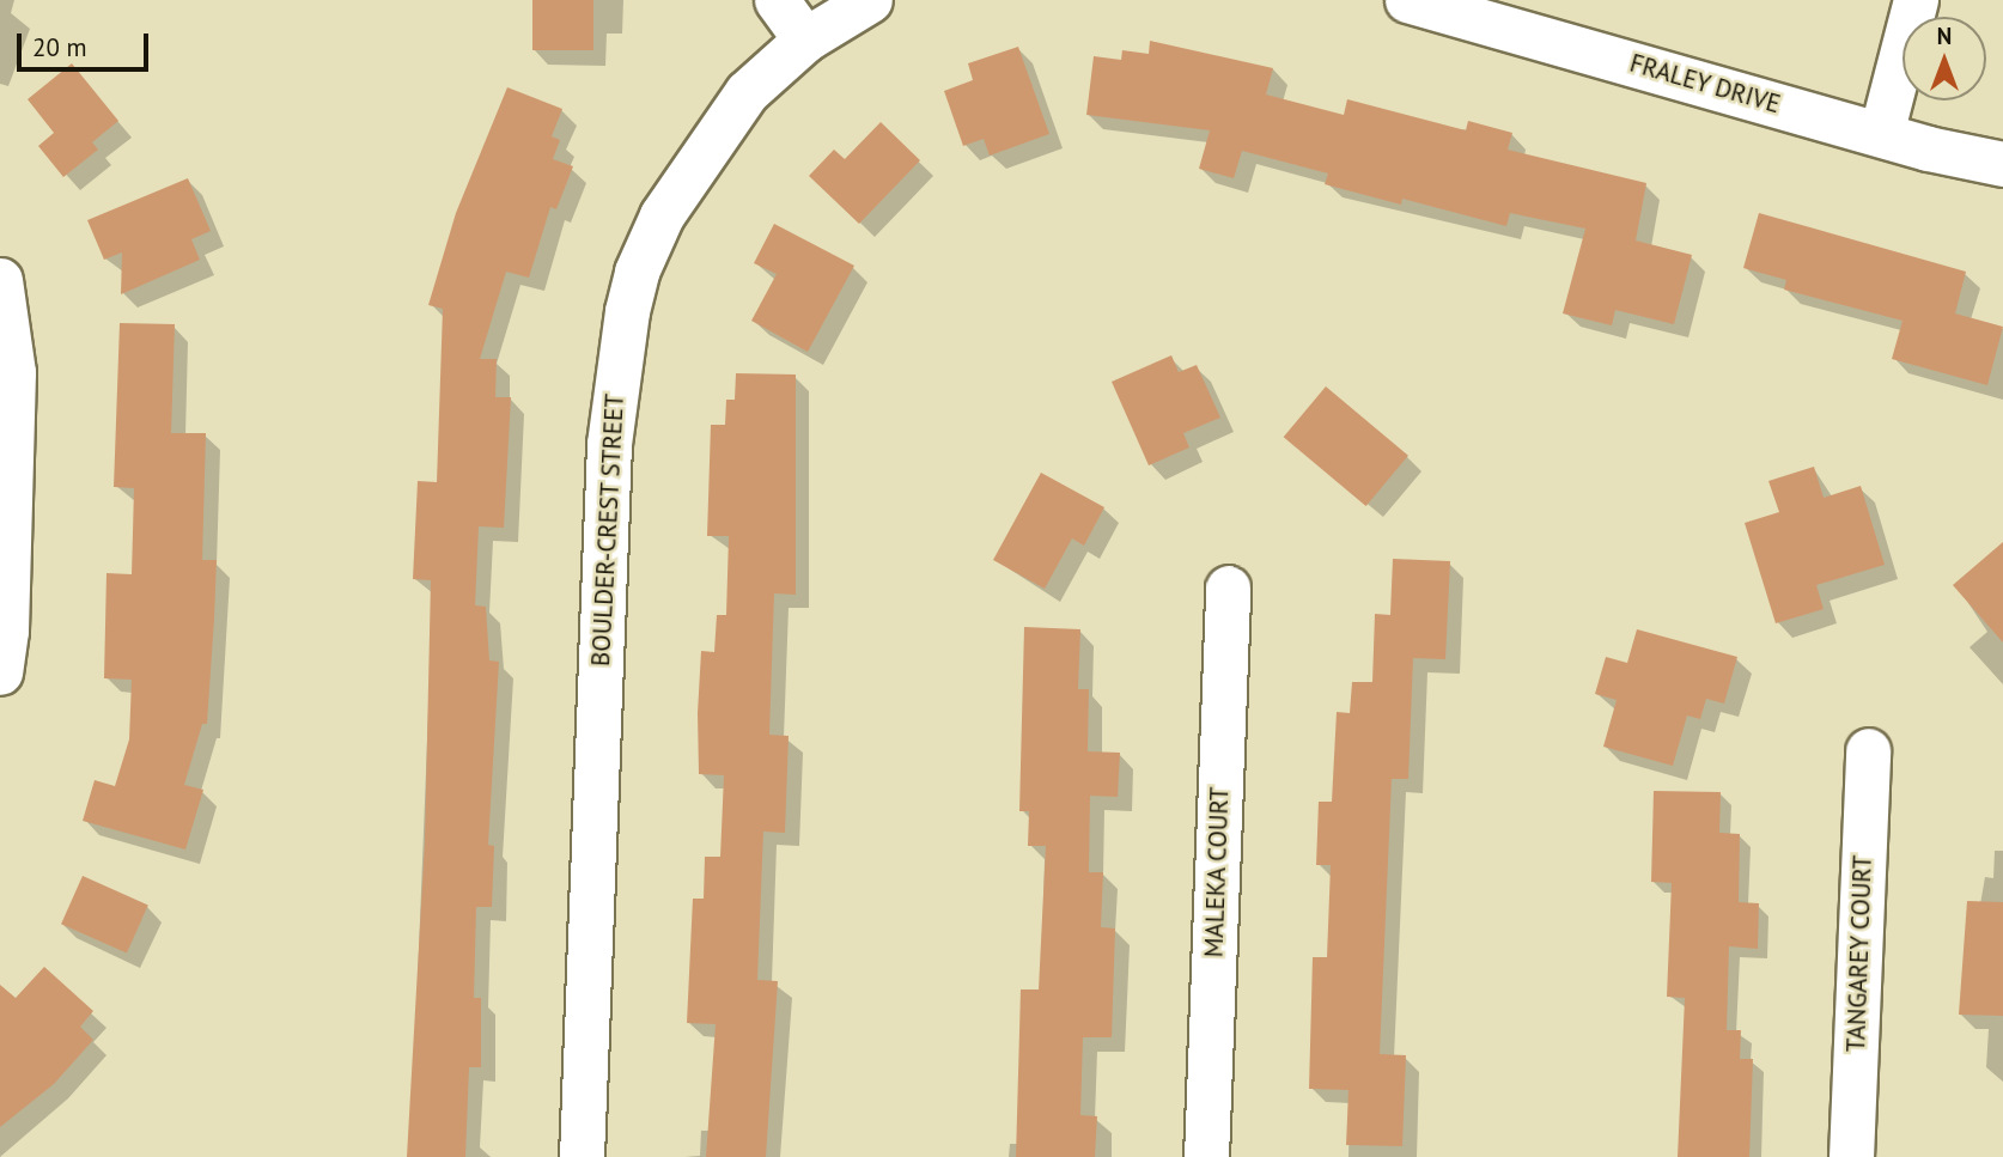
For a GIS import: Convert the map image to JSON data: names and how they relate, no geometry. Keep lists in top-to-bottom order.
{
  "streets": {
    "street": [
      "FRALEY DRIVE",
      "BOULDER-CREST STREET",
      "MALEKA COURT",
      "TANGAREY COURT"
    ]
  },
  "scale_bar": "20 m",
  "north": "top"
}
